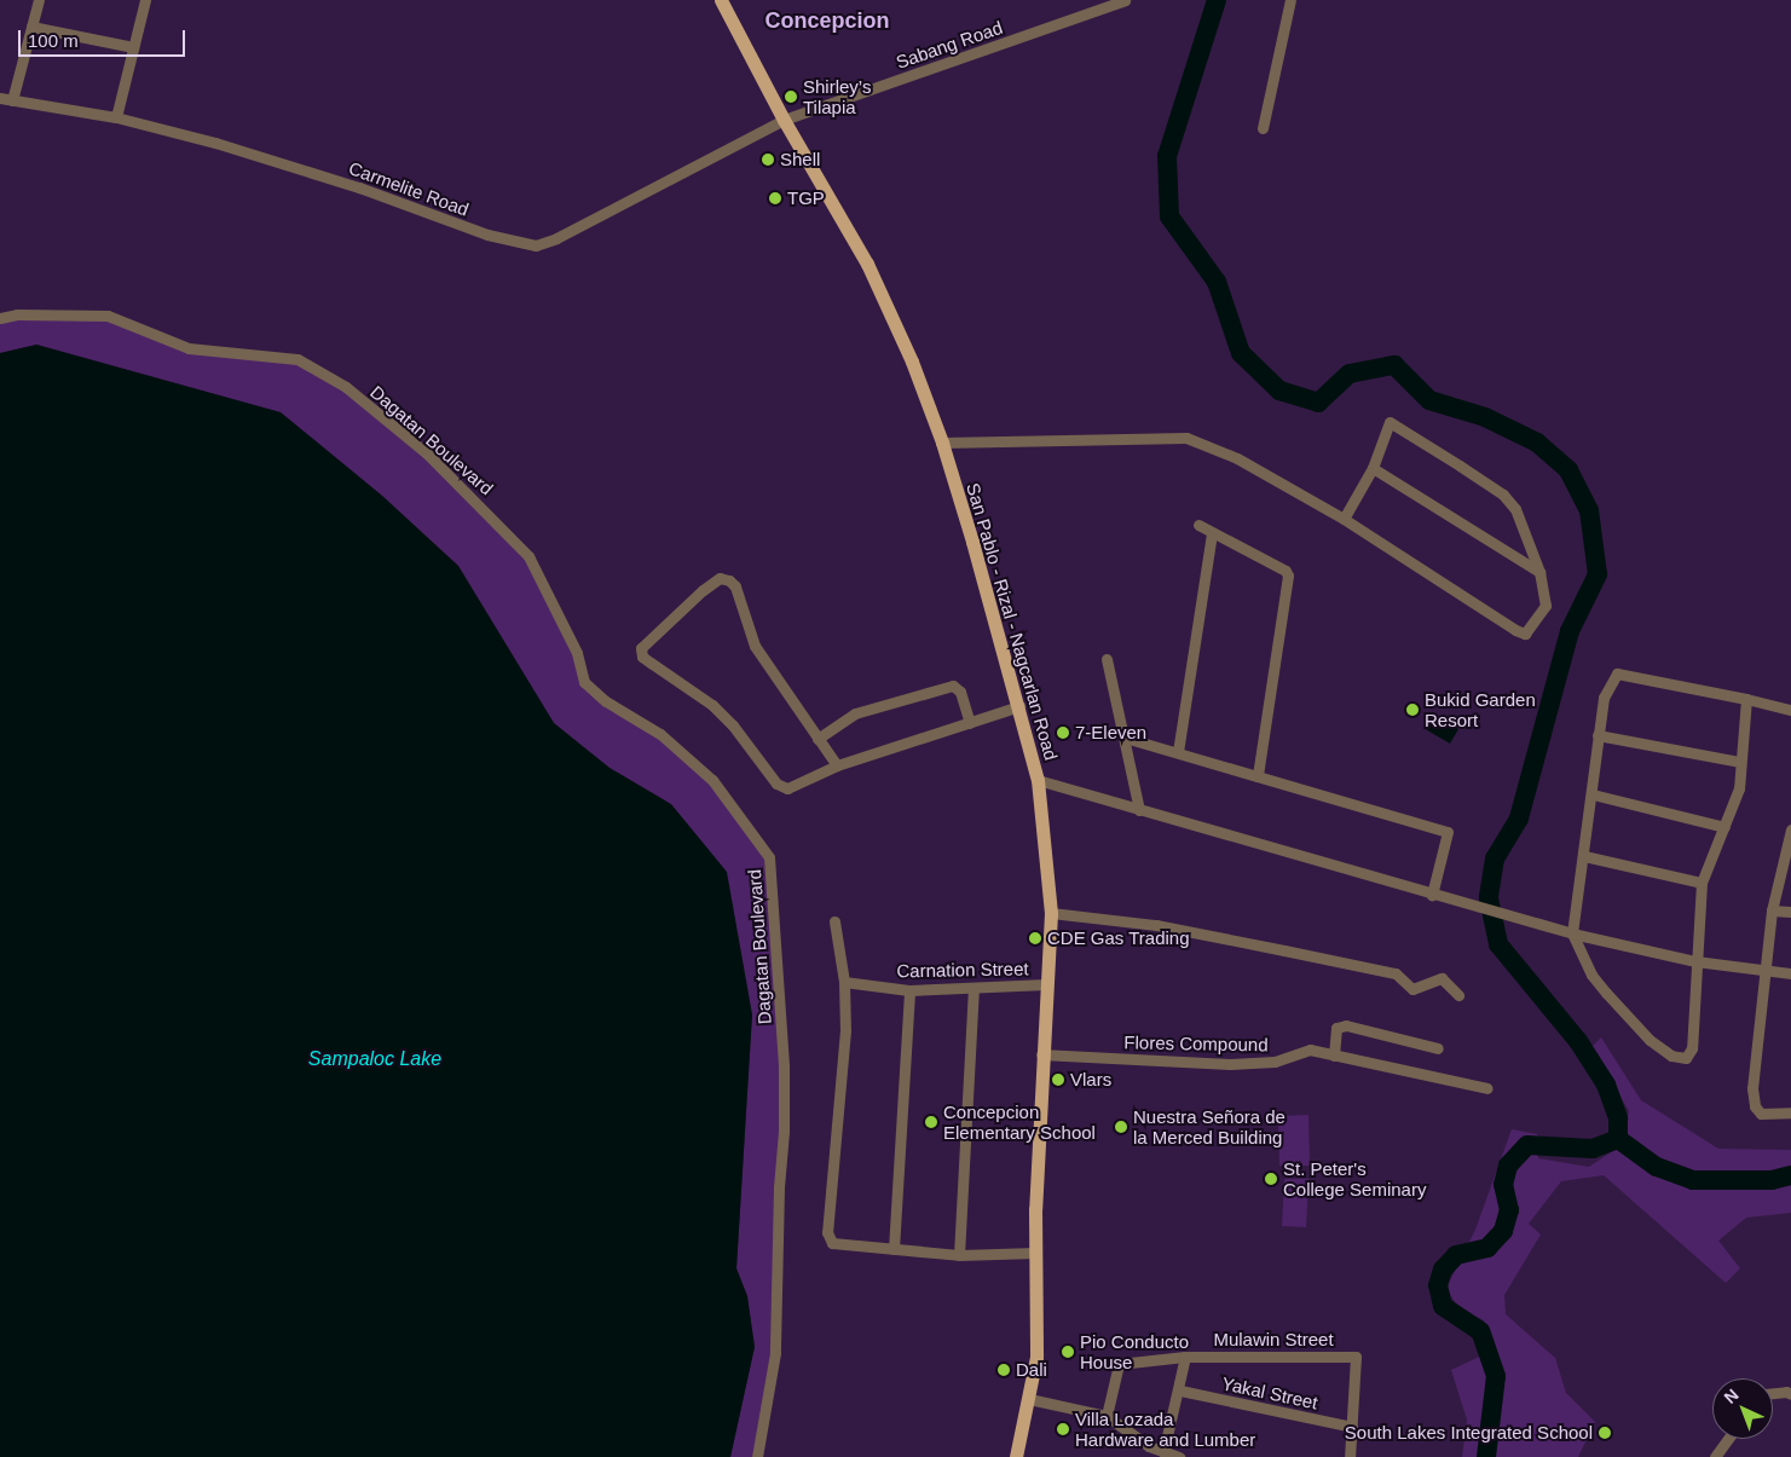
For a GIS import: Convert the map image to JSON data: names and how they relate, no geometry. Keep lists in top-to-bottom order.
{
  "streets": {
    "main road": ["San Pablo - Rizal - Nagcarlan Road"],
    "street": [
      "Sabang Road",
      "Carmelite Road",
      "Dagatan Boulevard",
      "Carnation Street",
      "Flores Compound",
      "Mulawin Street",
      "Yakal Street"
    ]
  },
  "crossings": [
    ["Sabang Road", "Carmelite Road"],
    ["Sabang Road", "San Pablo - Rizal - Nagcarlan Road"],
    ["Carmelite Road", "San Pablo - Rizal - Nagcarlan Road"],
    ["San Pablo - Rizal - Nagcarlan Road", "Carnation Street"],
    ["San Pablo - Rizal - Nagcarlan Road", "Flores Compound"],
    ["Mulawin Street", "Yakal Street"]
  ],
  "districts": ["Concepcion"],
  "water": ["Sampaloc Lake"],
  "places": [
    "Shirley’s Tilapia",
    "Shell",
    "TGP",
    "Bukid Garden Resort",
    "7-Eleven",
    "CDE Gas Trading",
    "Vlars",
    "Concepcion Elementary School",
    "Nuestra Señora de la Merced Building",
    "St. Peter's College Seminary",
    "Pio Conducto House",
    "Dali",
    "Villa Lozada Hardware and Lumber",
    "South Lakes Integrated School"
  ],
  "scale_bar": "100 m",
  "north": "top left"
}
